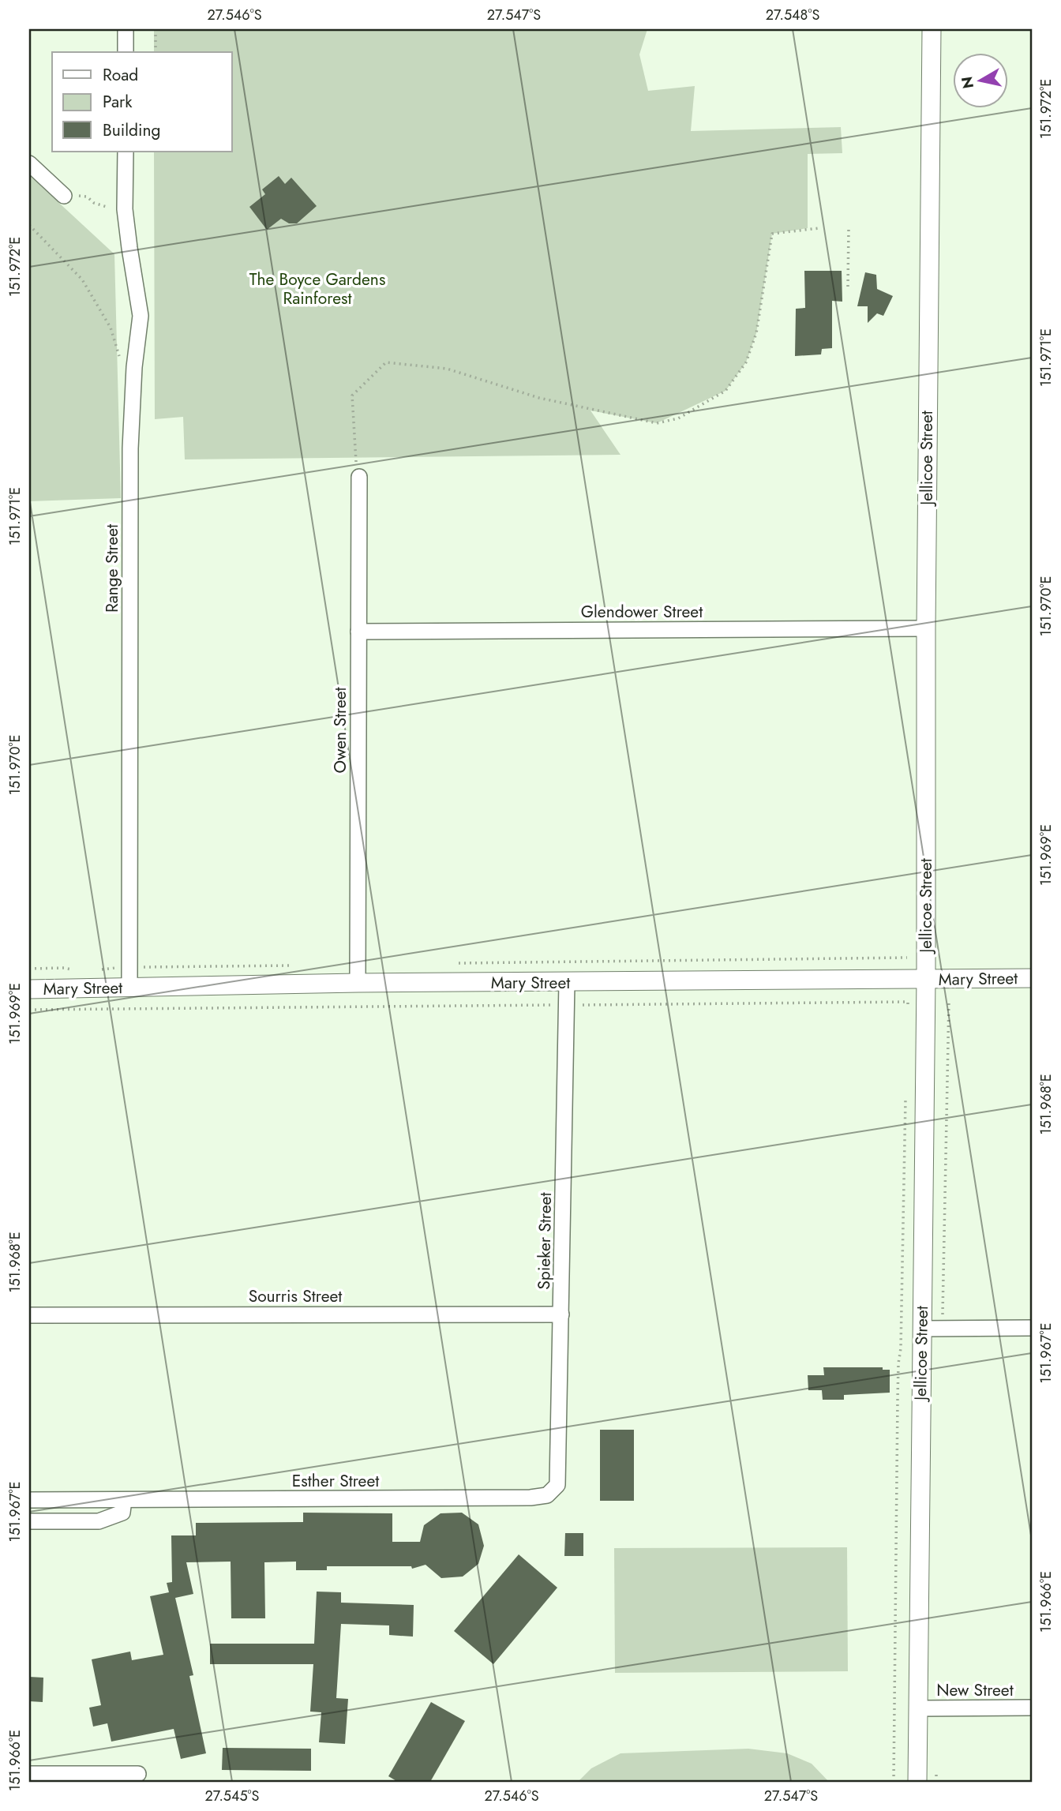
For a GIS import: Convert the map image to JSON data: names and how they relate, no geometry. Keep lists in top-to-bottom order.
{
  "streets": {
    "street": [
      "Jellicoe Street",
      "Range Street",
      "Glendower Street",
      "Owen Street",
      "Mary Street",
      "Spieker Street",
      "Sourris Street",
      "Esther Street",
      "New Street"
    ]
  },
  "crossings": [
    ["Jellicoe Street", "Glendower Street"],
    ["Jellicoe Street", "Mary Street"],
    ["Jellicoe Street", "New Street"],
    ["Range Street", "Mary Street"],
    ["Glendower Street", "Owen Street"],
    ["Owen Street", "Mary Street"],
    ["Mary Street", "Spieker Street"],
    ["Spieker Street", "Sourris Street"],
    ["Spieker Street", "Esther Street"]
  ],
  "parks": ["The Boyce Gardens Rainforest"],
  "legend": ["Road", "Park", "Building"],
  "north": "left",
  "coordinates": [
    "27.546°S",
    "27.547°S",
    "27.548°S",
    "151.972°E",
    "151.971°E",
    "151.970°E",
    "151.969°E",
    "151.968°E",
    "151.967°E",
    "151.966°E",
    "27.545°S"
  ]
}
